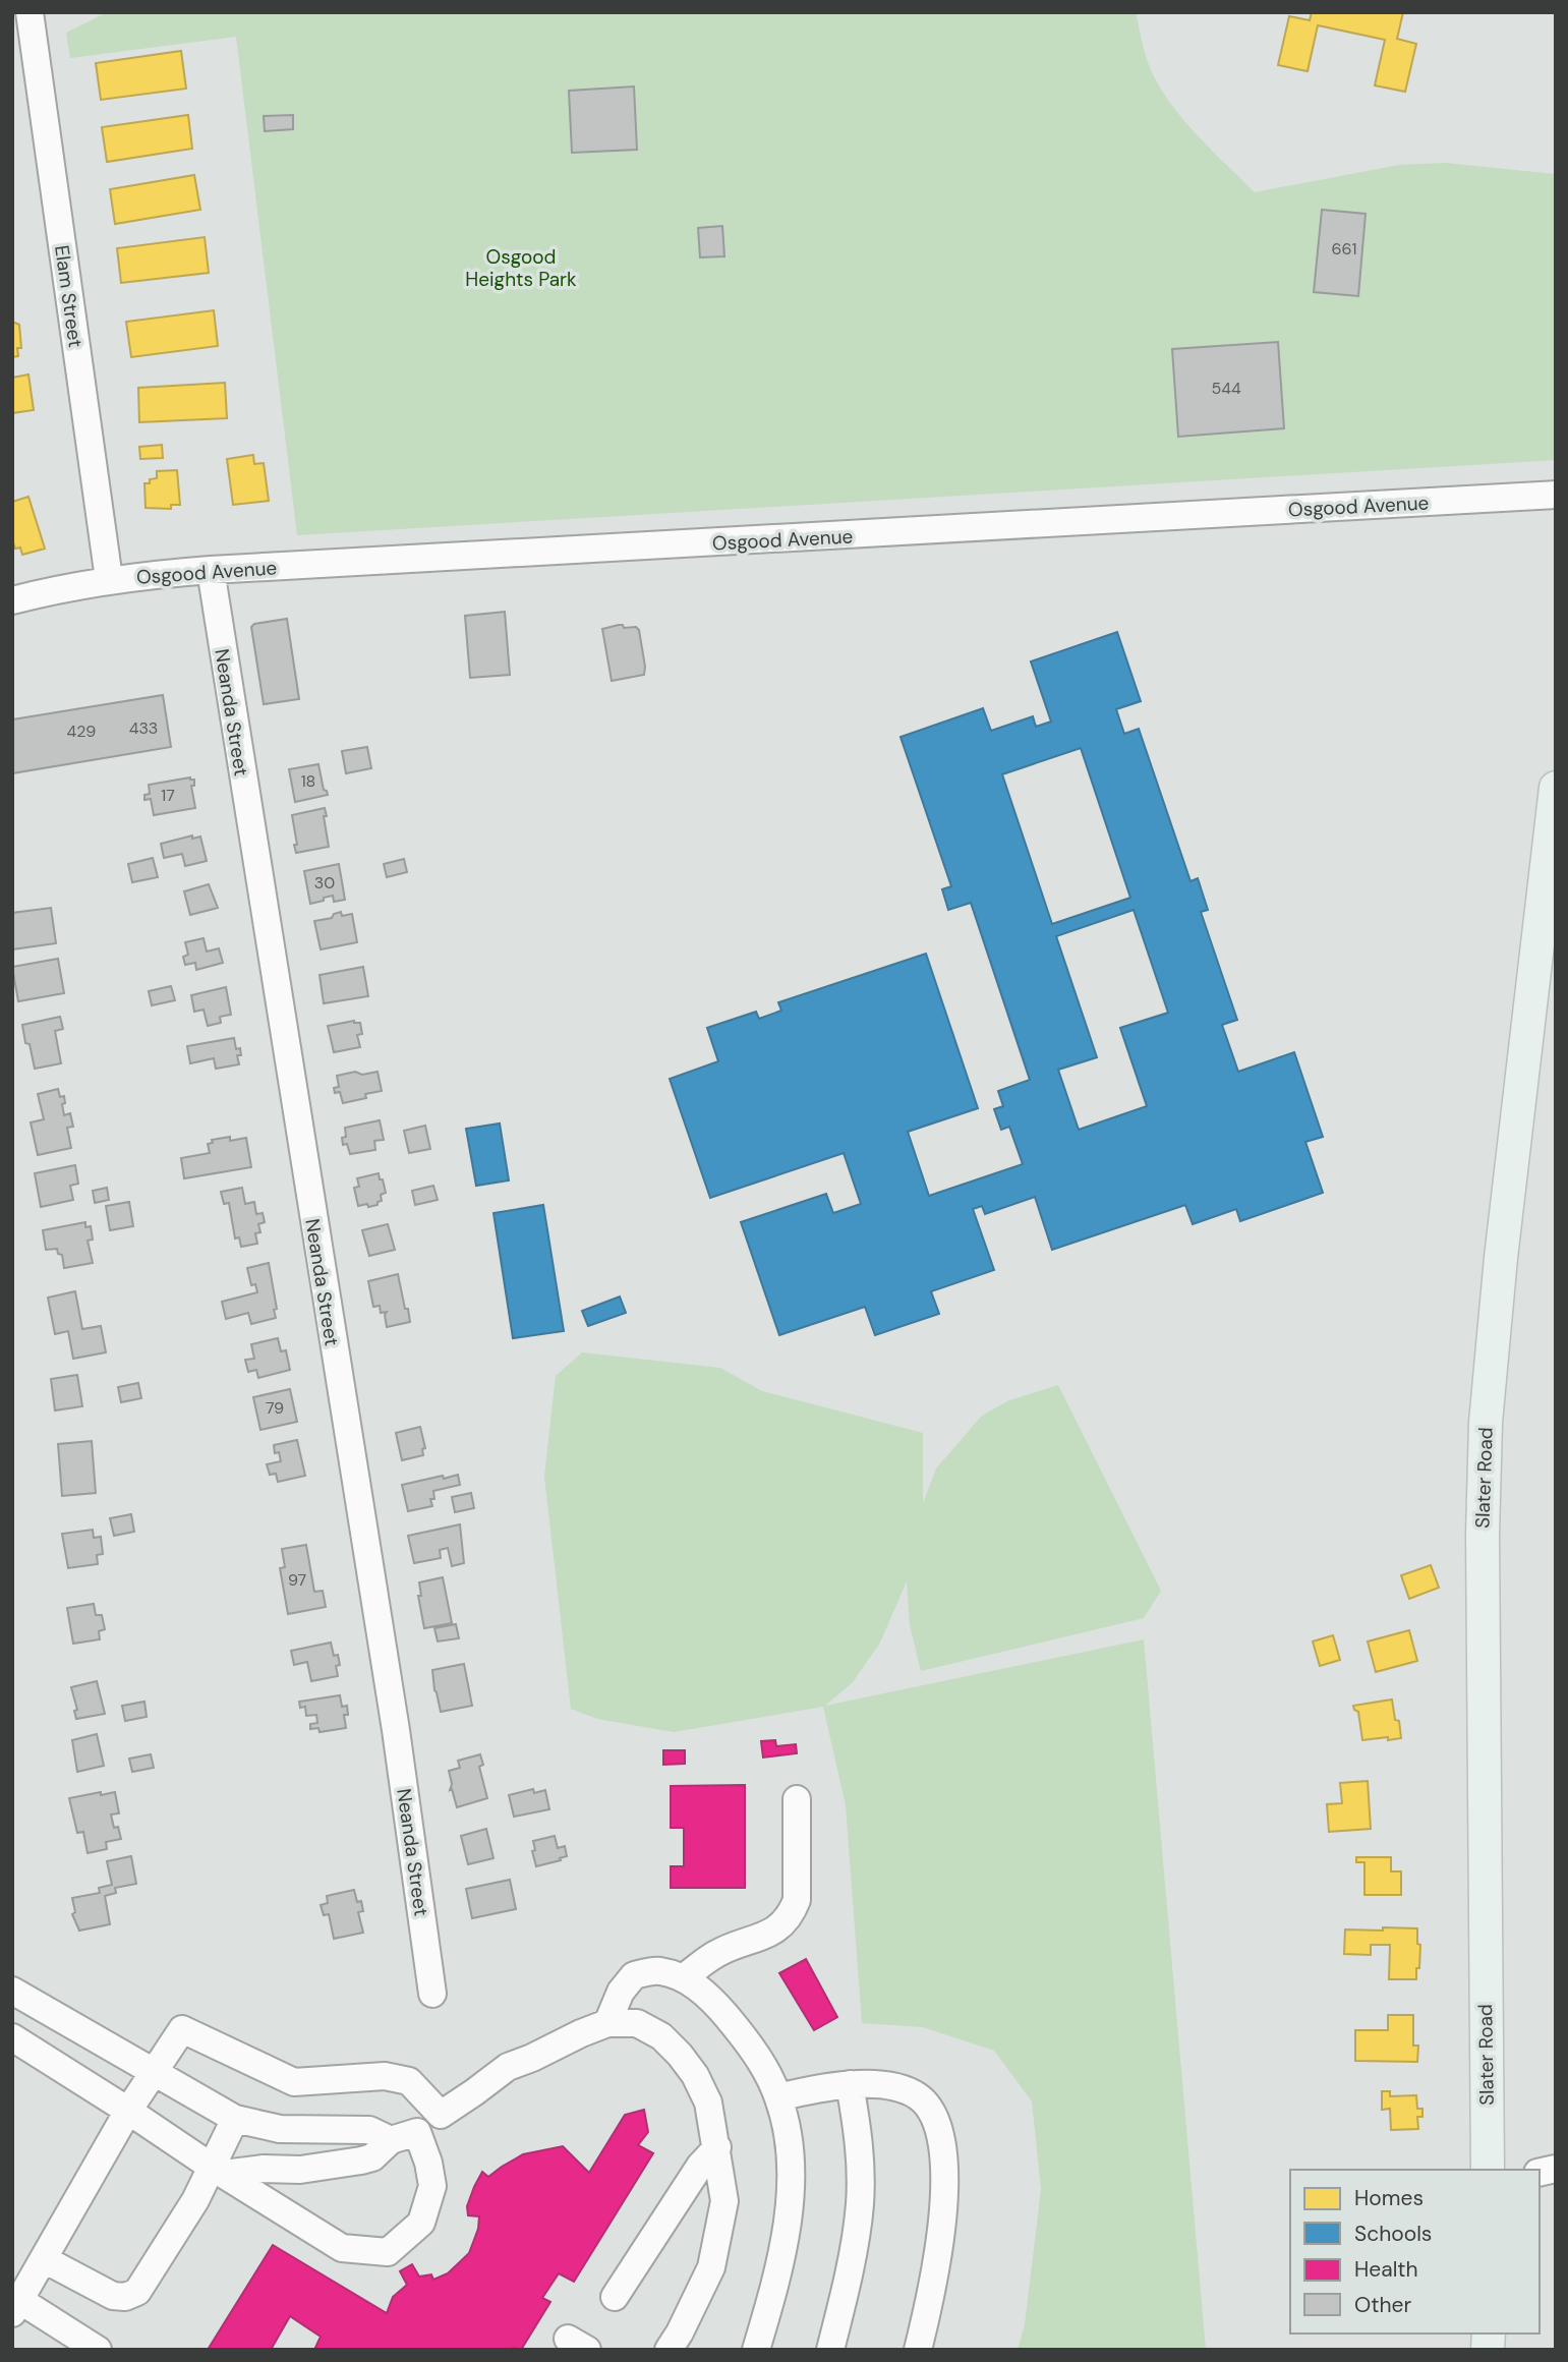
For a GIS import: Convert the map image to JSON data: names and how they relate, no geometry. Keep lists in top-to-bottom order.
{
  "streets": {
    "main road": ["Slater Road"],
    "street": ["Elam Street", "Osgood Avenue", "Neanda Street"]
  },
  "crossings": [
    ["Elam Street", "Osgood Avenue"],
    ["Osgood Avenue", "Neanda Street"]
  ],
  "parks": ["Osgood Heights Park"],
  "house_numbers": [
    "661",
    "544",
    "433",
    "429",
    "18",
    "17",
    "30",
    "79",
    "97"
  ],
  "legend": [
    "Homes",
    "Schools",
    "Health",
    "Other"
  ]
}
